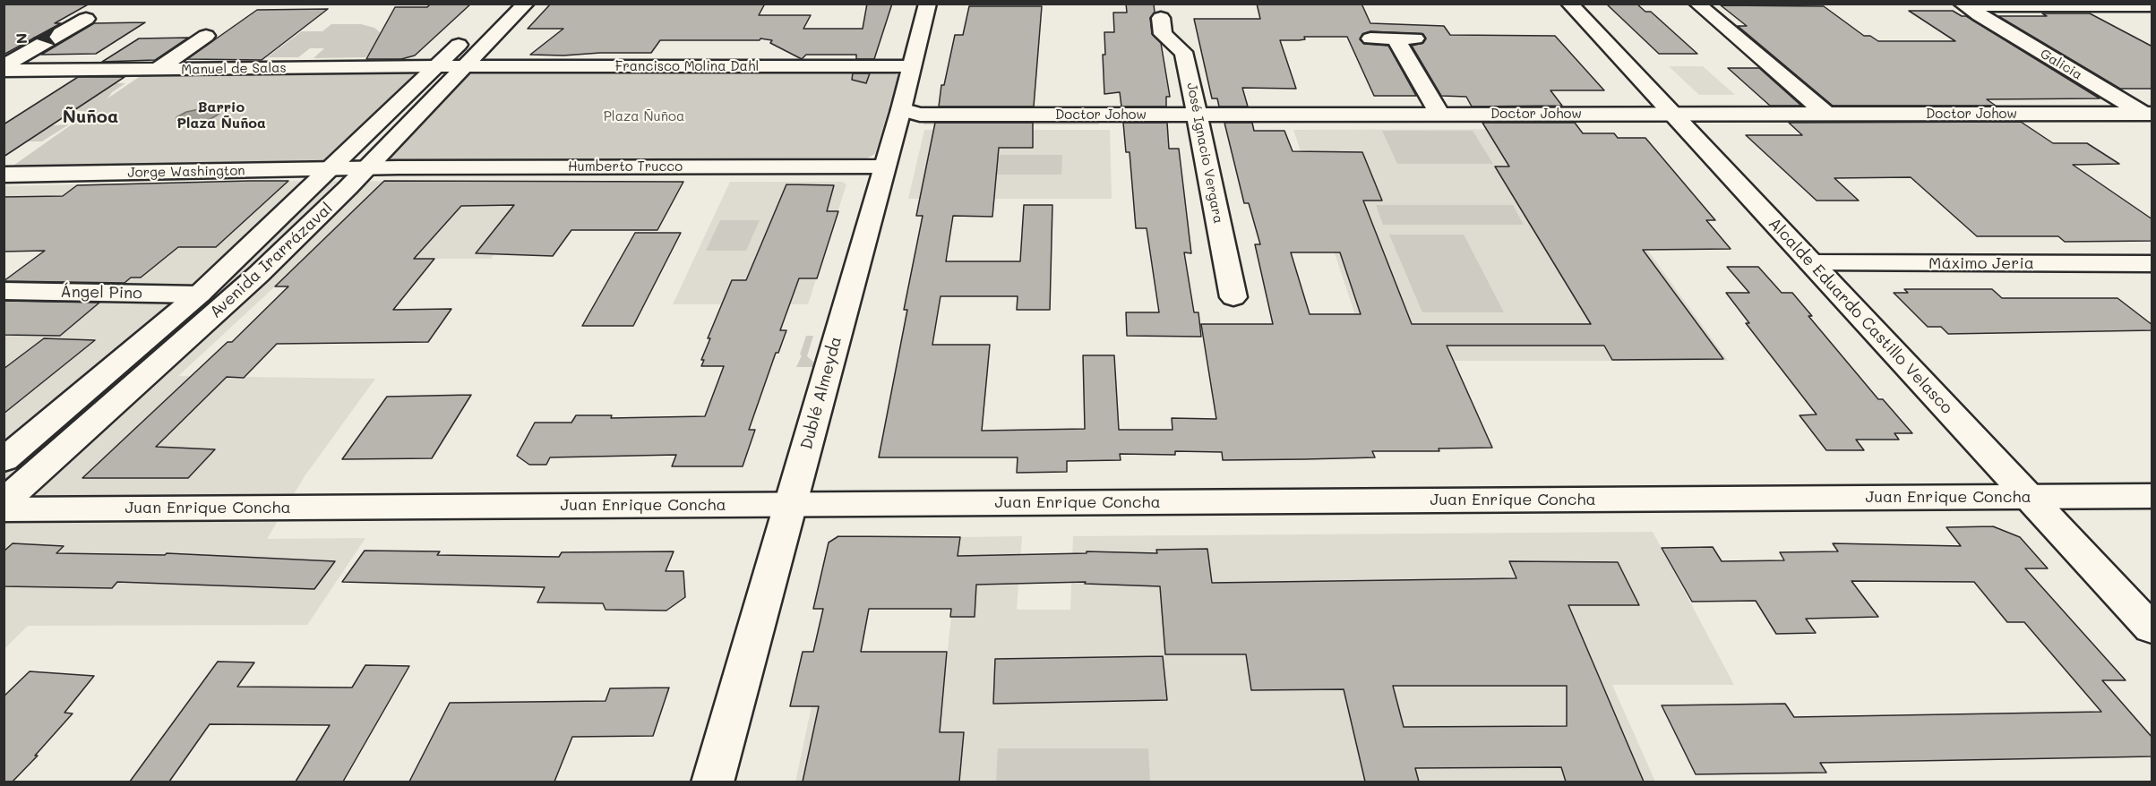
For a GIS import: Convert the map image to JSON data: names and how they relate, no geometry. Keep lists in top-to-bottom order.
{
  "streets": {
    "street": [
      "Galicia",
      "Francisco Molina Dahl",
      "Manuel de Salas",
      "Doctor Johow",
      "José Ignacio Vergara",
      "Humberto Trucco",
      "Jorge Washington",
      "Avenida Irarrázaval",
      "Máximo Jeria",
      "Ángel Pino",
      "Alcalde Eduardo Castillo Velasco",
      "Dublé Almeyda",
      "Juan Enrique Concha"
    ]
  },
  "crossings": [
    ["Galicia", "Doctor Johow"],
    ["Francisco Molina Dahl", "Manuel de Salas"],
    ["Francisco Molina Dahl", "Avenida Irarrázaval"],
    ["Francisco Molina Dahl", "Dublé Almeyda"],
    ["Manuel de Salas", "Avenida Irarrázaval"],
    ["Doctor Johow", "José Ignacio Vergara"],
    ["Doctor Johow", "Alcalde Eduardo Castillo Velasco"],
    ["Doctor Johow", "Dublé Almeyda"],
    ["Humberto Trucco", "Jorge Washington"],
    ["Humberto Trucco", "Avenida Irarrázaval"],
    ["Humberto Trucco", "Dublé Almeyda"],
    ["Jorge Washington", "Avenida Irarrázaval"],
    ["Avenida Irarrázaval", "Ángel Pino"],
    ["Máximo Jeria", "Alcalde Eduardo Castillo Velasco"],
    ["Alcalde Eduardo Castillo Velasco", "Juan Enrique Concha"],
    ["Dublé Almeyda", "Juan Enrique Concha"]
  ],
  "districts": ["Barrio Plaza Ñuñoa", "Ñuñoa"],
  "parks": ["Plaza Ñuñoa"],
  "north": "left"
}
